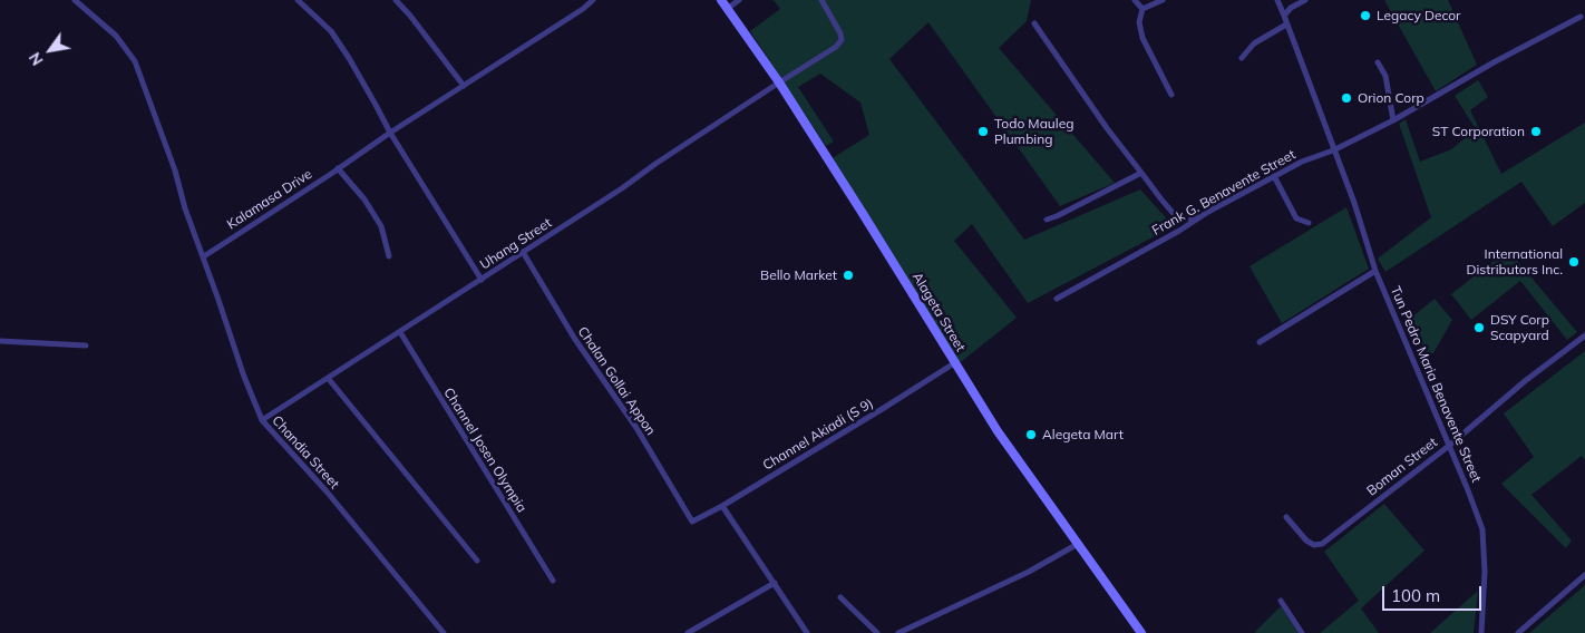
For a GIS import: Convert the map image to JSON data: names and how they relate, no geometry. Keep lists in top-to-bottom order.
{
  "streets": {
    "main road": ["Alageta Street"],
    "street": [
      "Frank G. Benavente Street",
      "Kalamasa Drive",
      "Uhang Street",
      "Chalan Gollai Appon",
      "Tun Pedro Maria Benavente Street",
      "Channel Akiadi (S 9)",
      "Channel Josen Olympia",
      "Chandia Street",
      "Boman Street"
    ]
  },
  "crossings": [
    ["Frank G. Benavente Street", "Tun Pedro Maria Benavente Street"],
    ["Kalamasa Drive", "Chandia Street"],
    ["Uhang Street", "Alageta Street"],
    ["Uhang Street", "Chalan Gollai Appon"],
    ["Uhang Street", "Channel Josen Olympia"],
    ["Uhang Street", "Chandia Street"],
    ["Alageta Street", "Channel Akiadi (S 9)"],
    ["Chalan Gollai Appon", "Channel Akiadi (S 9)"],
    ["Tun Pedro Maria Benavente Street", "Boman Street"]
  ],
  "places": [
    "Legacy Decor",
    "Orion Corp",
    "Todo Mauleg Plumbing",
    "ST Corporation",
    "International Distributors Inc.",
    "Bello Market",
    "DSY Corp Scapyard",
    "Alegeta Mart"
  ],
  "scale_bar": "100 m",
  "north": "bottom left"
}
